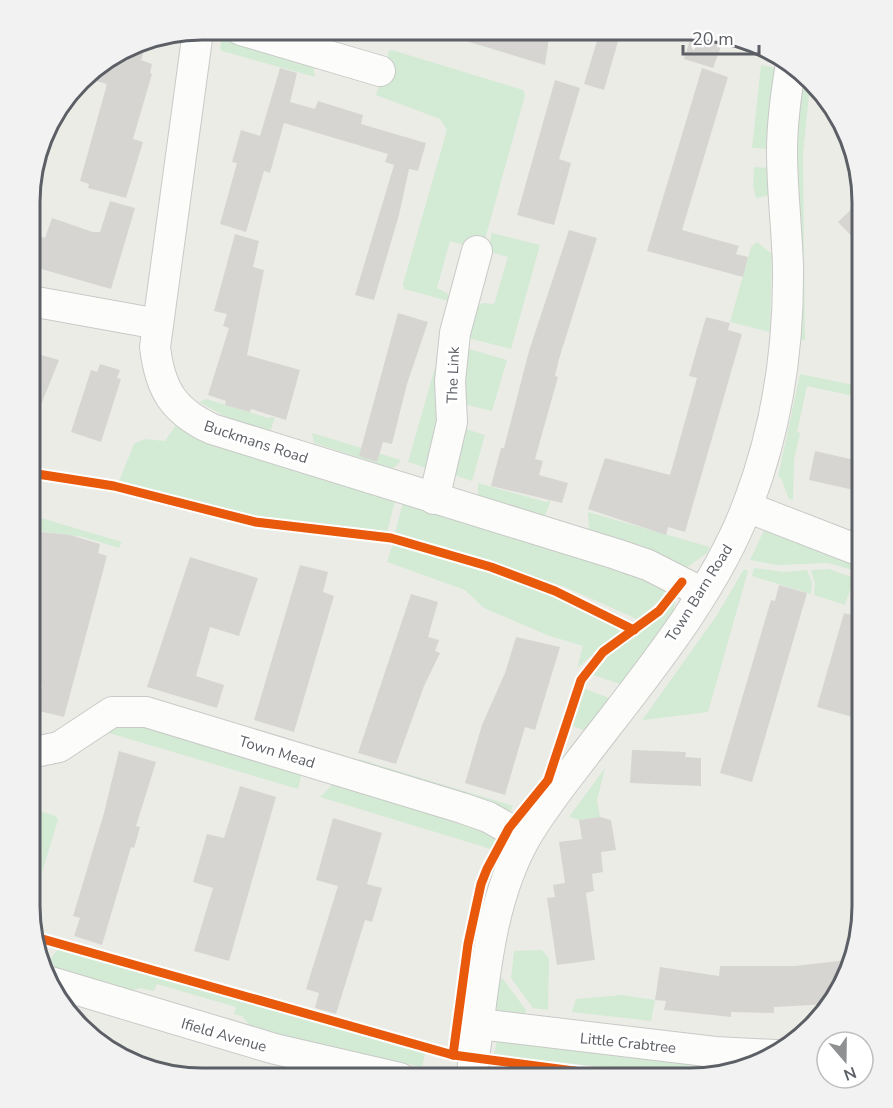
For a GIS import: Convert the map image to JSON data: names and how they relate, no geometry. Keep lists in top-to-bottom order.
{
  "streets": {
    "street": [
      "The Link",
      "Buckmans Road",
      "Town Barn Road",
      "Town Mead",
      "Ifield Avenue",
      "Little Crabtree"
    ]
  },
  "crossings": [
    ["The Link", "Buckmans Road"],
    ["Buckmans Road", "Town Barn Road"],
    ["Town Barn Road", "Town Mead"],
    ["Town Barn Road", "Little Crabtree"]
  ],
  "scale_bar": "20 m",
  "north": "bottom"
}
